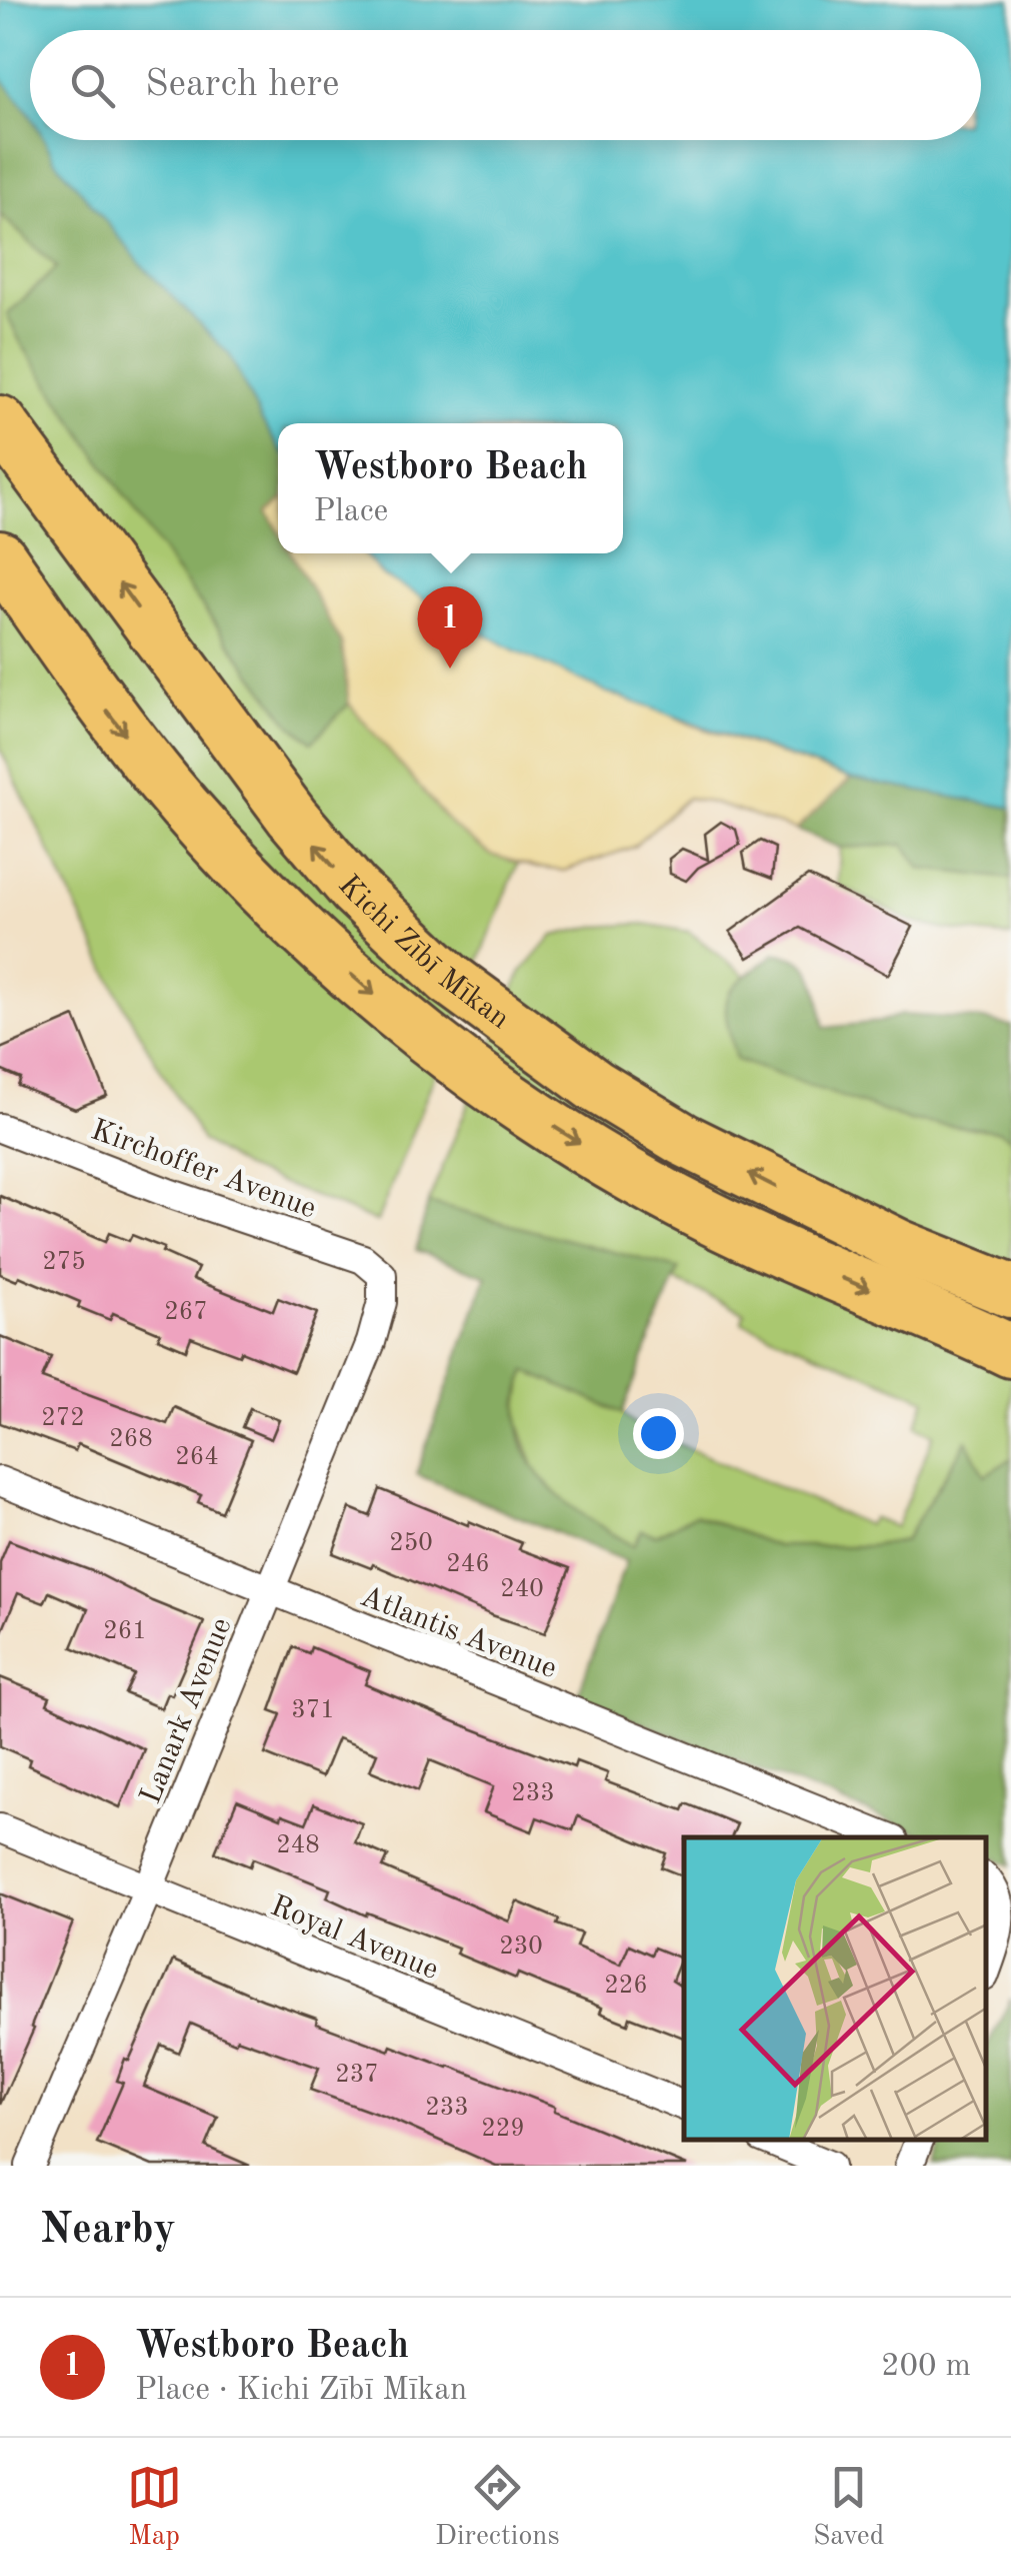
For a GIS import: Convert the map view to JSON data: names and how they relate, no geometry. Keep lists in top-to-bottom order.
{
  "streets": {
    "highway": ["Kichi Zībī Mīkan"],
    "street": [
      "Kirchoffer Avenue",
      "Atlantis Avenue",
      "Lanark Avenue",
      "Royal Avenue"
    ]
  },
  "crossings": [
    ["Kirchoffer Avenue", "Lanark Avenue"],
    ["Atlantis Avenue", "Lanark Avenue"],
    ["Lanark Avenue", "Royal Avenue"]
  ],
  "house_numbers": [
    "275",
    "267",
    "272",
    "268",
    "264",
    "250",
    "246",
    "240",
    "261",
    "371",
    "233",
    "248",
    "230",
    "226",
    "237",
    "233",
    "229"
  ],
  "page": {
    "search": "Search here",
    "popup": ["Westboro Beach", "Place"],
    "pins": "1",
    "heading": "Nearby",
    "list": [
      {
        "mark": "1",
        "name": "Westboro Beach",
        "note": "Place · Kichi Zībī Mīkan",
        "value": "200 m"
      }
    ],
    "nav": ["Map", "Directions", "Saved"]
  }
}
